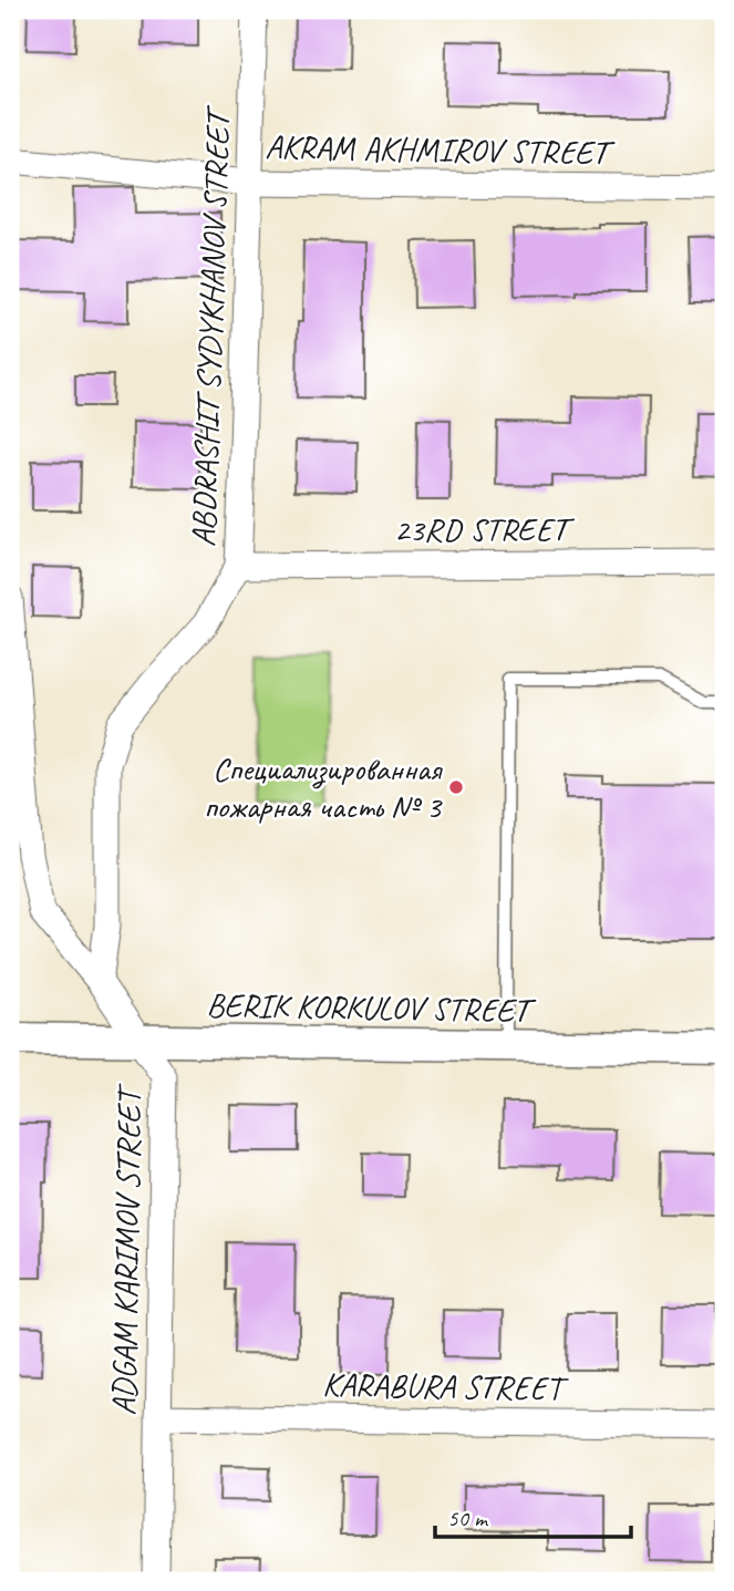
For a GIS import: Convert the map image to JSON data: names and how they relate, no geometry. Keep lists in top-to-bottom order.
{
  "streets": {
    "street": [
      "AKRAM AKHMIROV STREET",
      "ABDRASHIT SYDYKHANOV STREET",
      "23RD STREET",
      "BERIK KORKULOV STREET",
      "ADGAM KARIMOV STREET",
      "KARABURA STREET"
    ]
  },
  "crossings": [
    ["AKRAM AKHMIROV STREET", "ABDRASHIT SYDYKHANOV STREET"],
    ["ABDRASHIT SYDYKHANOV STREET", "23RD STREET"],
    ["ABDRASHIT SYDYKHANOV STREET", "ADGAM KARIMOV STREET"],
    ["BERIK KORKULOV STREET", "ADGAM KARIMOV STREET"],
    ["ADGAM KARIMOV STREET", "KARABURA STREET"]
  ],
  "places": ["Специализированная пожарная часть № 3"],
  "scale_bar": "50 m"
}
